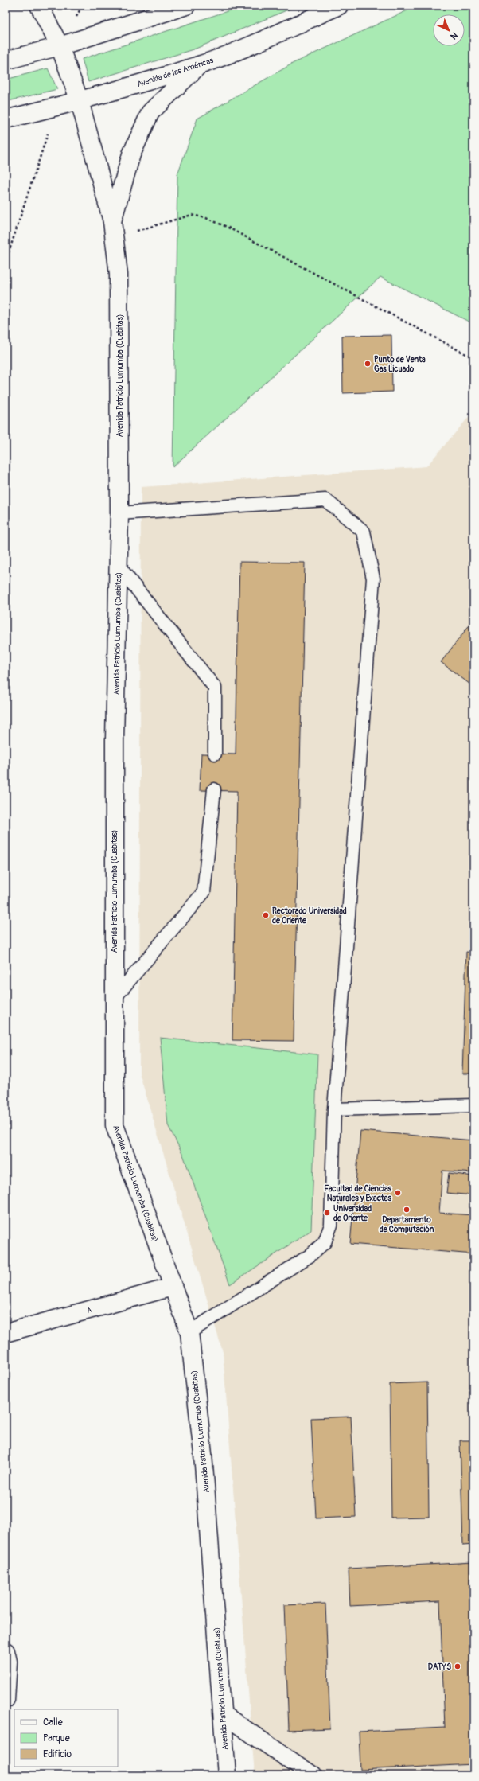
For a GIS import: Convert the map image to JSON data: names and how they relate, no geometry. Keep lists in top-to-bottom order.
{
  "streets": {
    "main road": ["Avenida de las Américas", "Avenida Patricio Lumumba (Cuabitas)", "A"]
  },
  "crossings": [
    ["Avenida de las Américas", "Avenida Patricio Lumumba (Cuabitas)"],
    ["Avenida Patricio Lumumba (Cuabitas)", "A"]
  ],
  "places": [
    "Punto de Venta Gas Licuado",
    "Rectorado Universidad de Oriente",
    "Facultad de Ciencias Naturales y Exactas",
    "Departamento de Computación",
    "Universidad de Oriente",
    "DATYS"
  ],
  "legend": ["Calle", "Parque", "Edificio"],
  "north": "bottom right"
}
